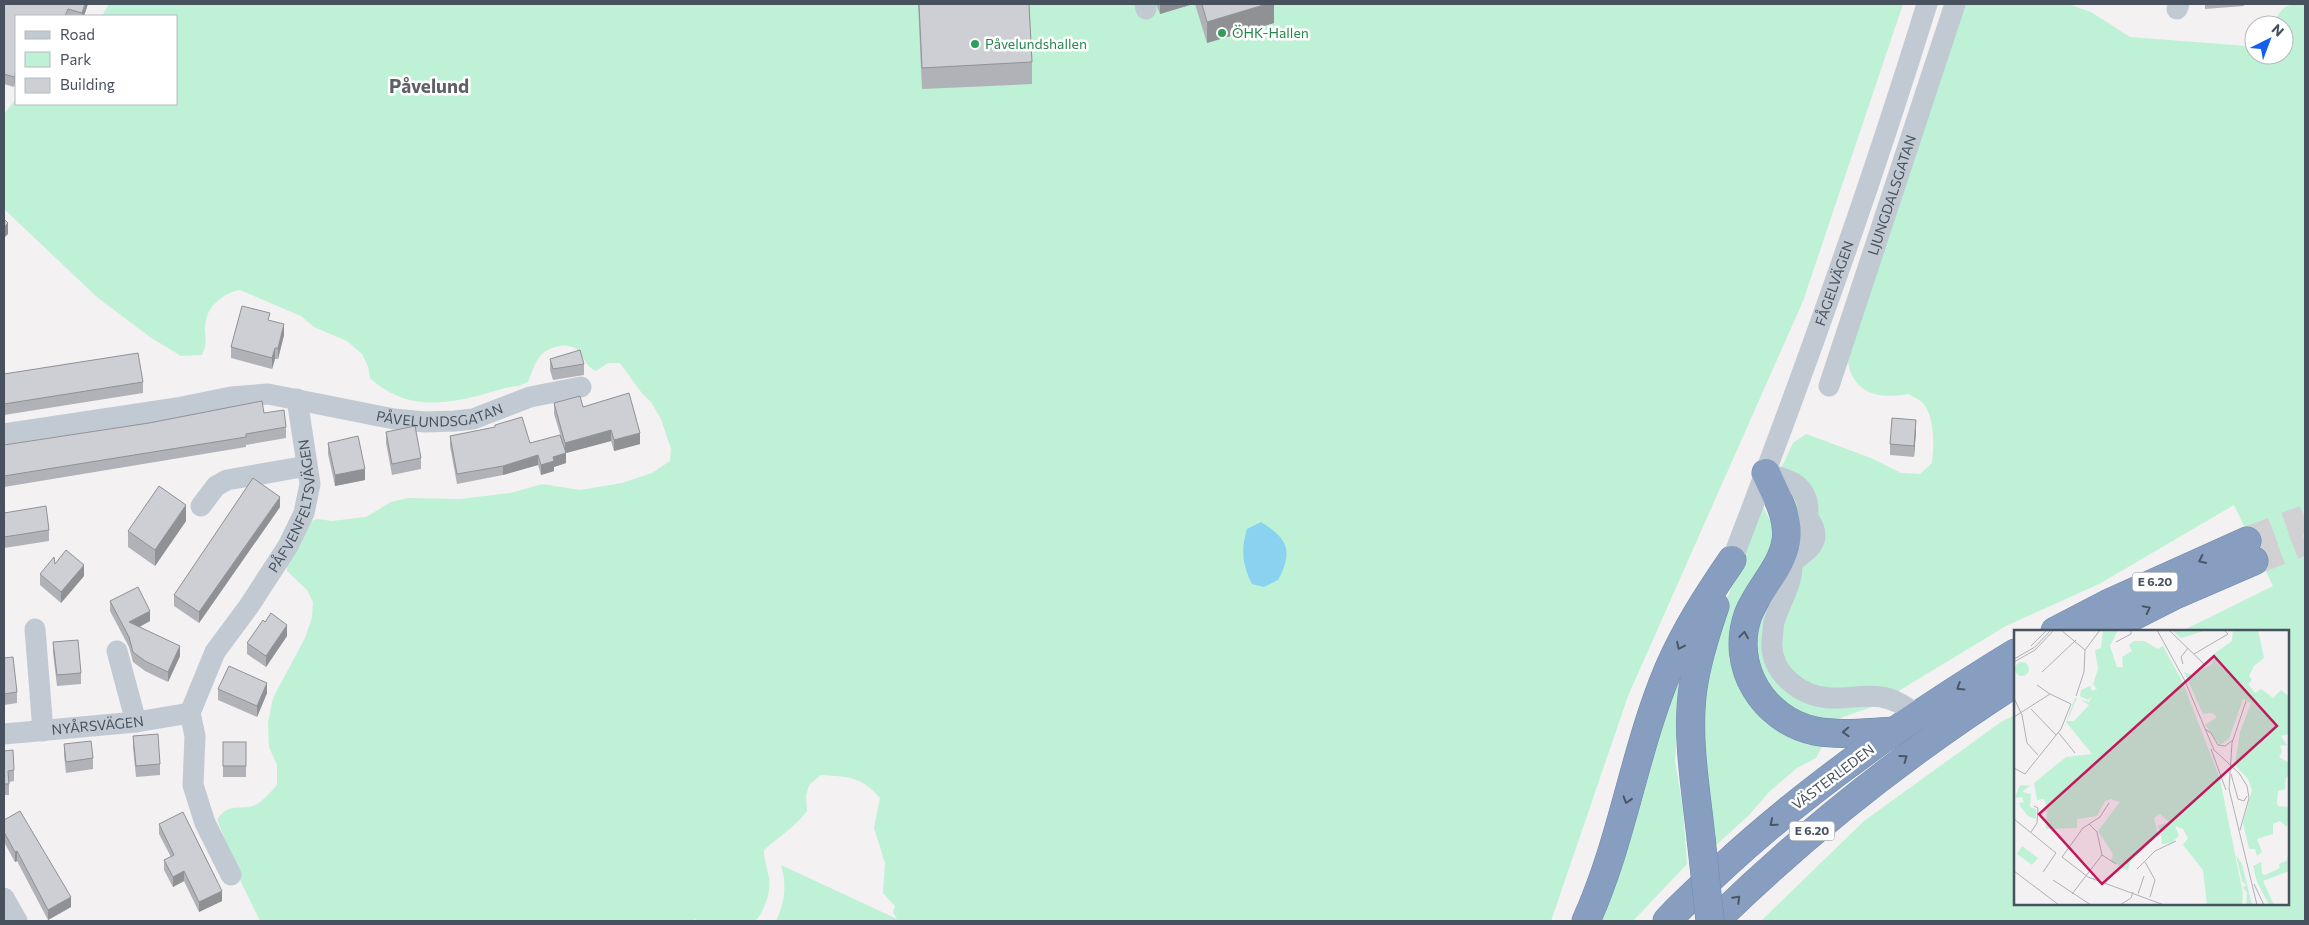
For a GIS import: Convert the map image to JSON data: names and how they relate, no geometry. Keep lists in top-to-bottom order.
{
  "streets": {
    "highway": ["E 6.20", "VÄSTERLEDEN"],
    "street": [
      "LJUNGDALSGATAN",
      "FÅGELVÄGEN",
      "PÅVELUNDSGATAN",
      "PÅFVENFELTSVÄGEN",
      "NYÅRSVÄGEN"
    ]
  },
  "crossings": [
    ["PÅVELUNDSGATAN", "PÅFVENFELTSVÄGEN"],
    ["PÅFVENFELTSVÄGEN", "NYÅRSVÄGEN"]
  ],
  "districts": ["Påvelund"],
  "places": ["ÖHK-Hallen", "Påvelundshallen"],
  "legend": ["Road", "Park", "Building"],
  "north": "top right"
}
